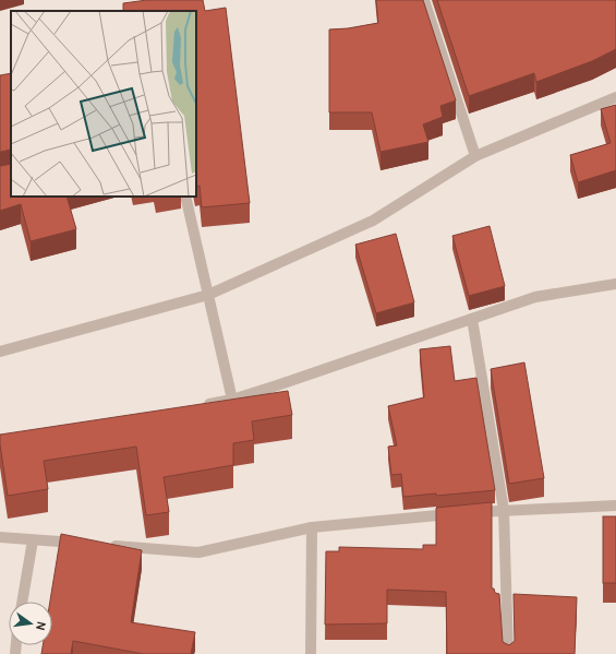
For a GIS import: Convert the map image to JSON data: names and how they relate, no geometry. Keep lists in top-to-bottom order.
{
  "north": "right"
}
